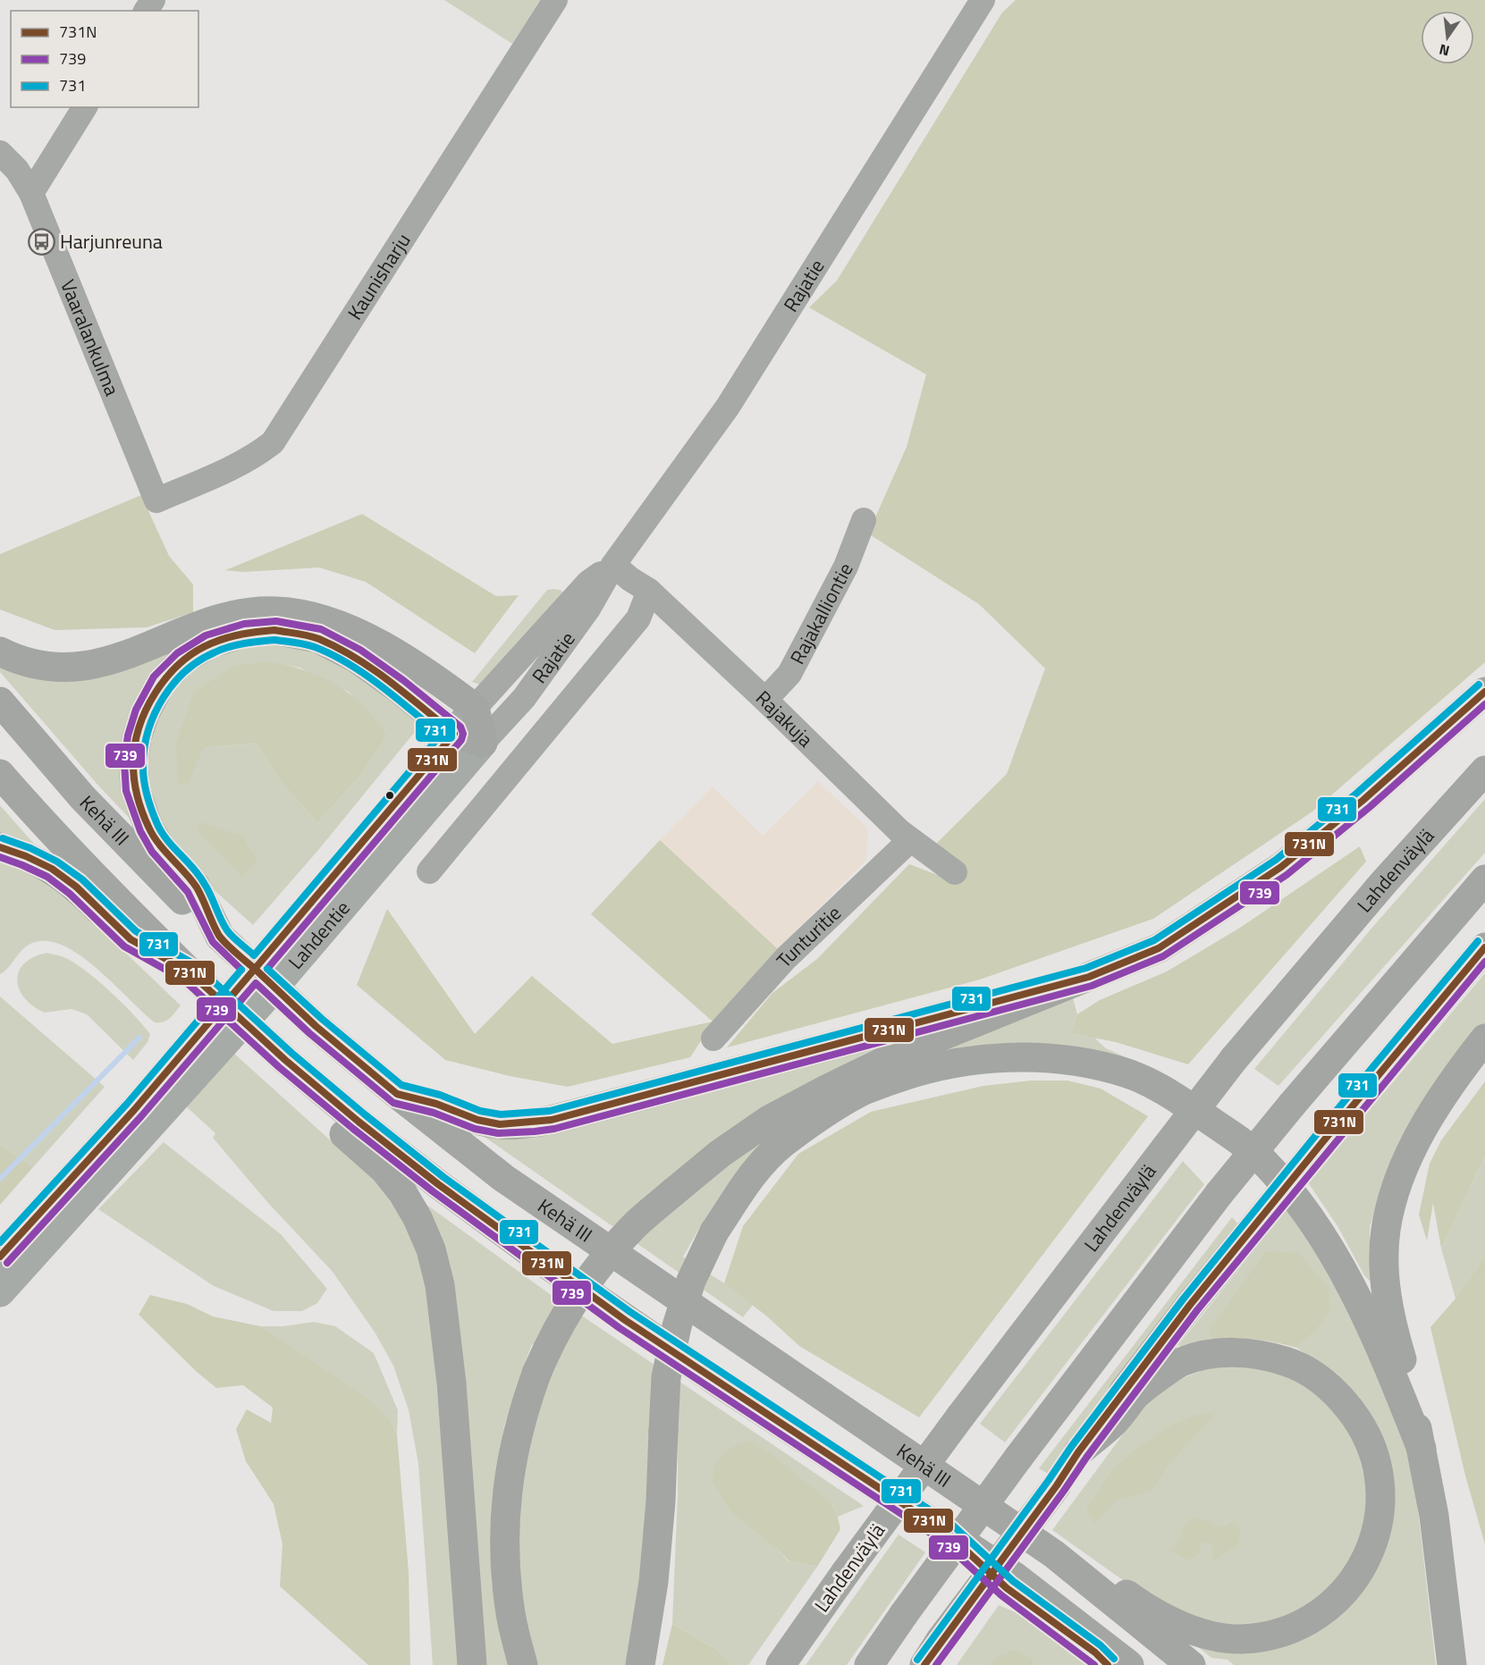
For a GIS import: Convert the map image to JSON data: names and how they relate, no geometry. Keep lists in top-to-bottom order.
{
  "streets": {
    "highway": ["Kehä III", "Lahdenväylä"],
    "main road": ["Lahdentie"],
    "street": [
      "Kaunisharju",
      "Rajatie",
      "Vaaralankulma",
      "Rajakalliontie",
      "Rajakuja",
      "Tunturitie"
    ]
  },
  "crossings": [
    ["Kaunisharju", "Vaaralankulma"],
    ["Rajatie", "Rajakuja"],
    ["Rajatie", "Lahdentie"],
    ["Rajakalliontie", "Rajakuja"],
    ["Rajakuja", "Tunturitie"]
  ],
  "places": {
    "bus stop": ["Harjunreuna"]
  },
  "lines": ["transit line 739", "transit line 731N", "transit line 731"],
  "legend": ["731N", "739", "731"],
  "north": "bottom"
}
